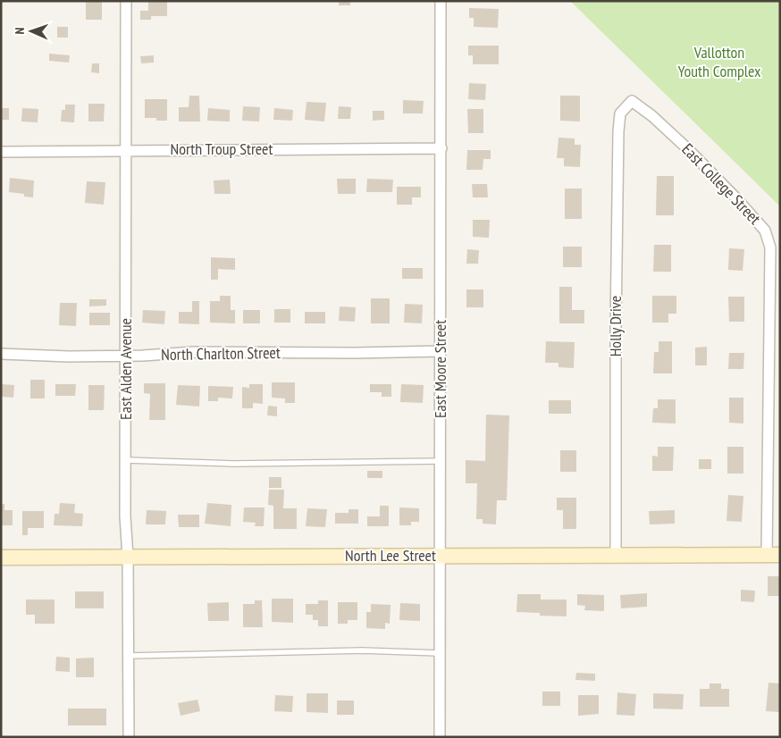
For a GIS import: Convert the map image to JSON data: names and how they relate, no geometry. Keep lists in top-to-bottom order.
{
  "streets": {
    "street": [
      "North Troup Street",
      "East College Street",
      "Holly Drive",
      "North Charlton Street",
      "East Alden Avenue",
      "East Moore Street",
      "North Lee Street"
    ]
  },
  "crossings": [
    ["North Troup Street", "East Alden Avenue"],
    ["North Troup Street", "East Moore Street"],
    ["East College Street", "Holly Drive"],
    ["East College Street", "North Lee Street"],
    ["Holly Drive", "North Lee Street"],
    ["North Charlton Street", "East Alden Avenue"],
    ["North Charlton Street", "East Moore Street"],
    ["East Alden Avenue", "North Lee Street"],
    ["East Moore Street", "North Lee Street"]
  ],
  "parks": ["Vallotton Youth Complex"],
  "north": "left"
}
